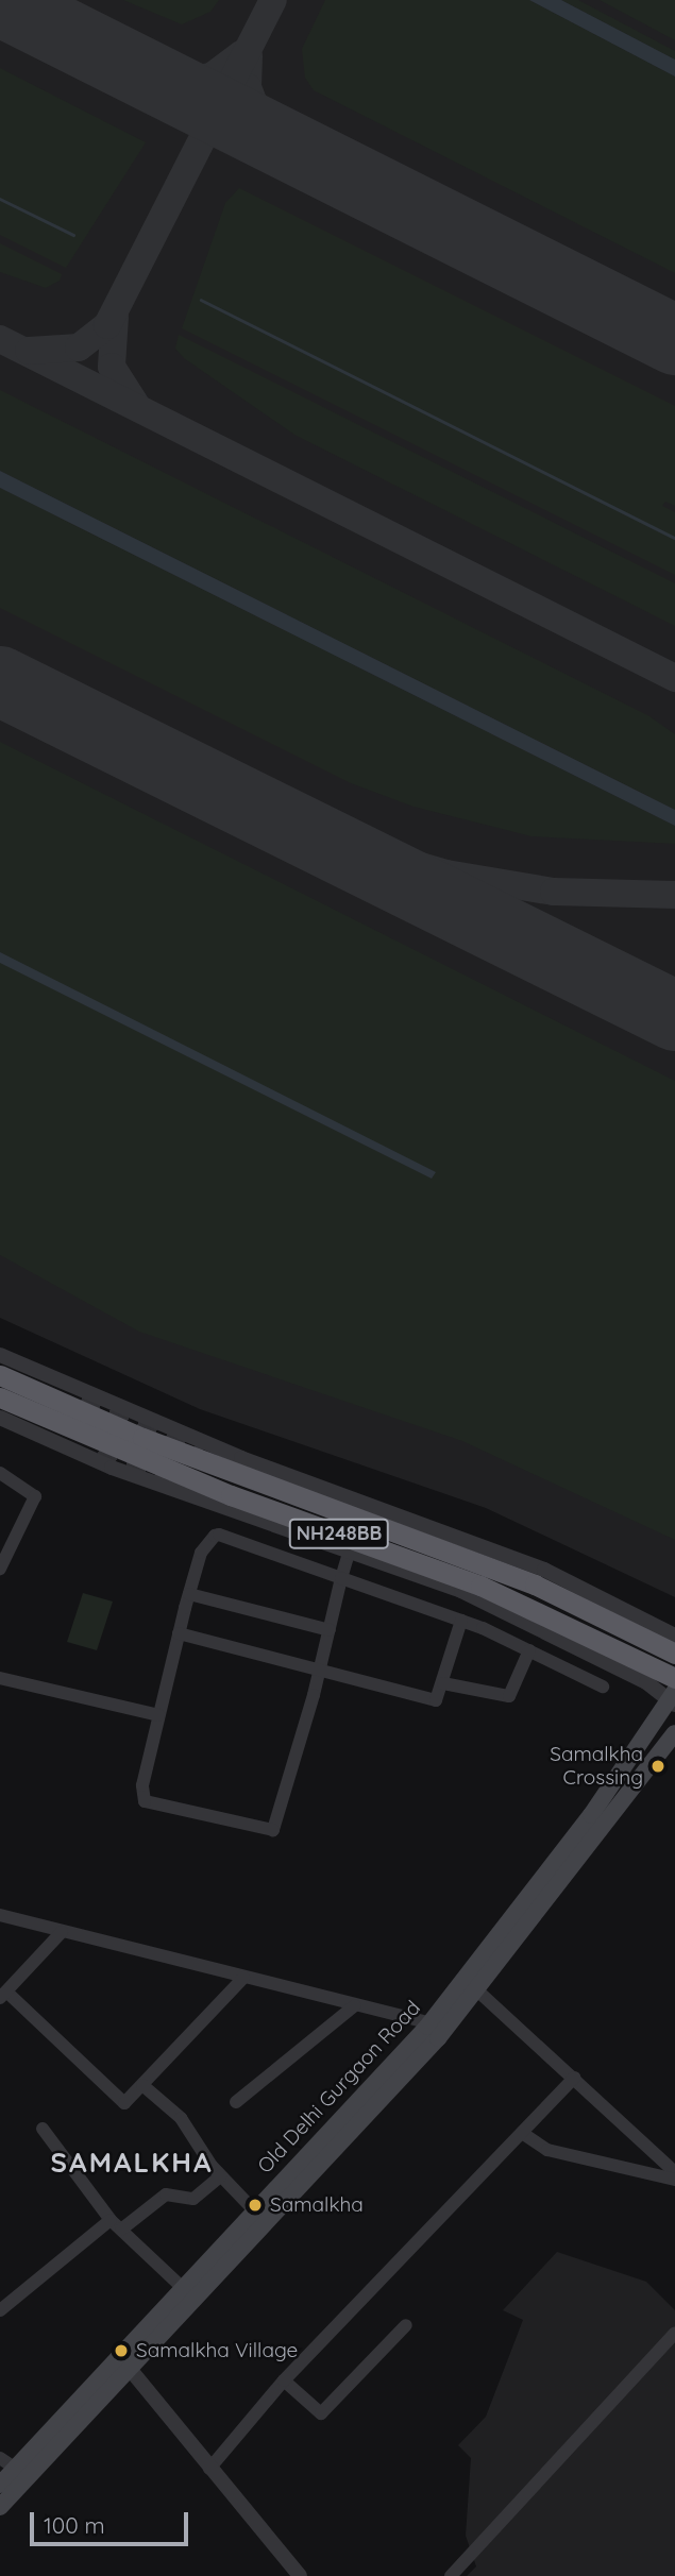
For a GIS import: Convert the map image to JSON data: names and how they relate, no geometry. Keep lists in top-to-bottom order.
{
  "streets": {
    "highway": ["NH248BB"],
    "main road": ["Old Delhi Gurgaon Road"]
  },
  "districts": ["SAMALKHA"],
  "places": ["Samalkha Crossing", "Samalkha", "Samalkha Village"],
  "scale_bar": "100 m"
}
